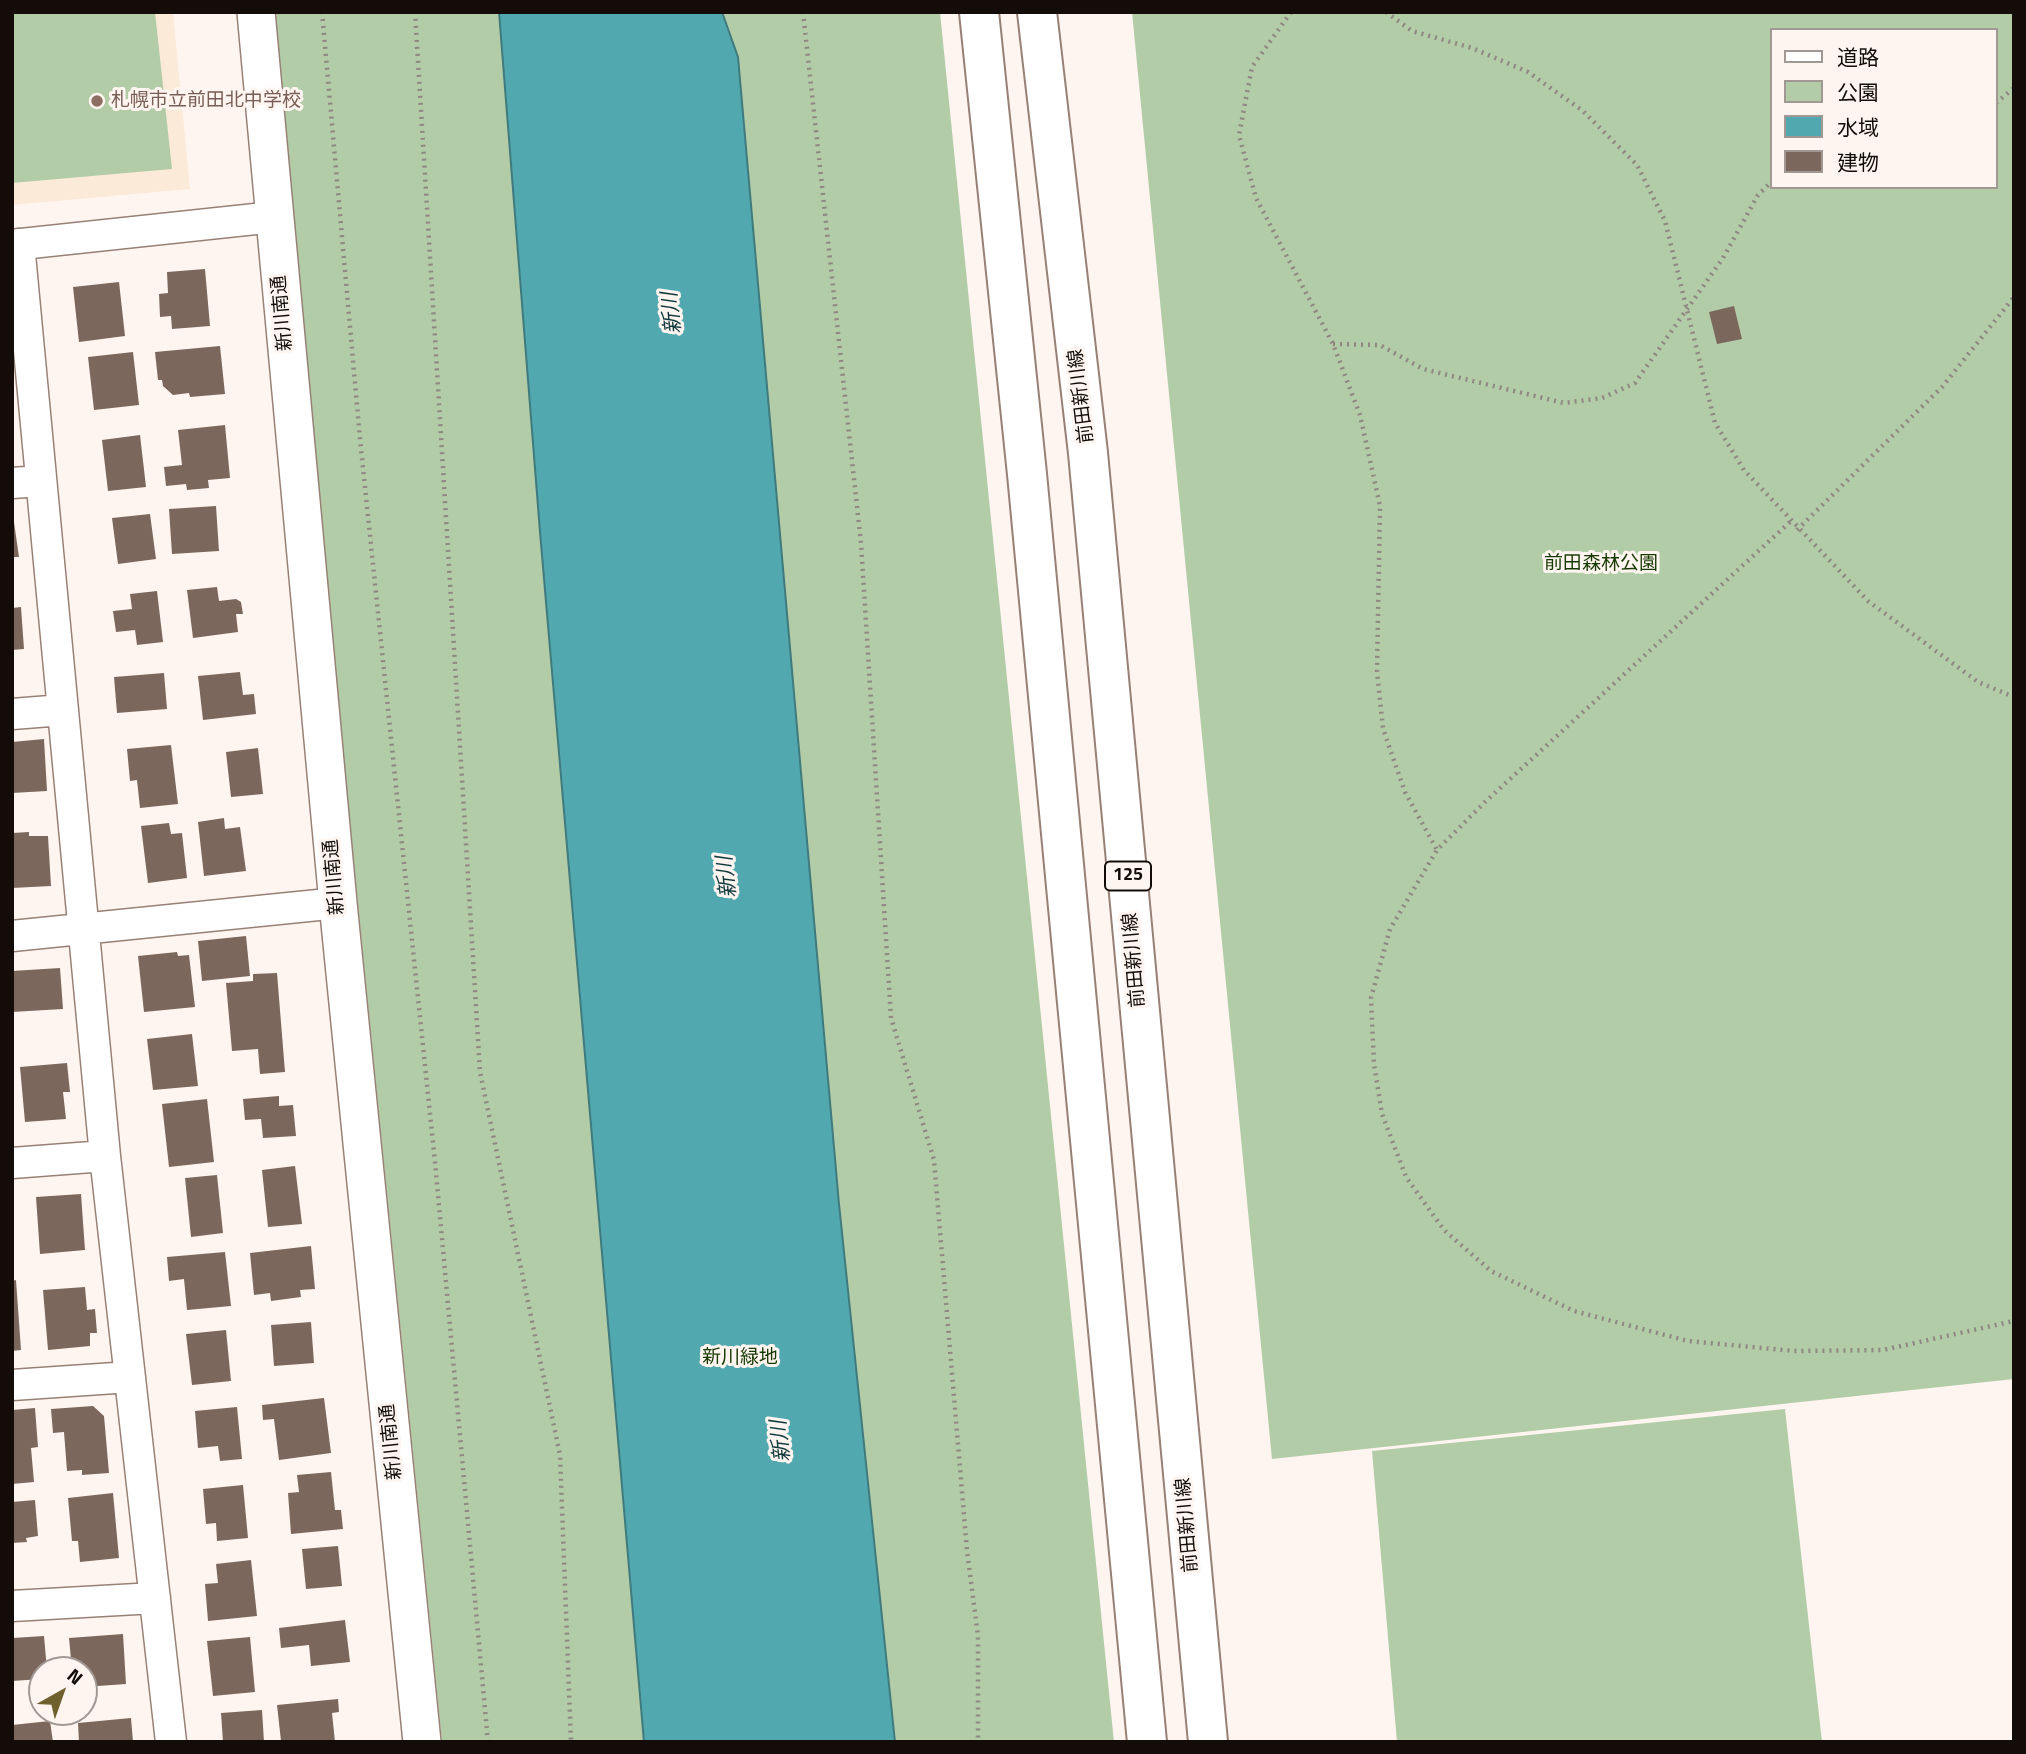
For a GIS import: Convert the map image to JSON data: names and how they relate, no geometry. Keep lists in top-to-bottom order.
{
  "streets": {
    "main road": ["前田新川線", "125"],
    "street": ["新川南通"]
  },
  "water": ["新川"],
  "parks": ["前田森林公園", "新川緑地"],
  "places": ["札幌市立前田北中学校"],
  "legend": [
    "道路",
    "公園",
    "水域",
    "建物"
  ],
  "north": "top right"
}
